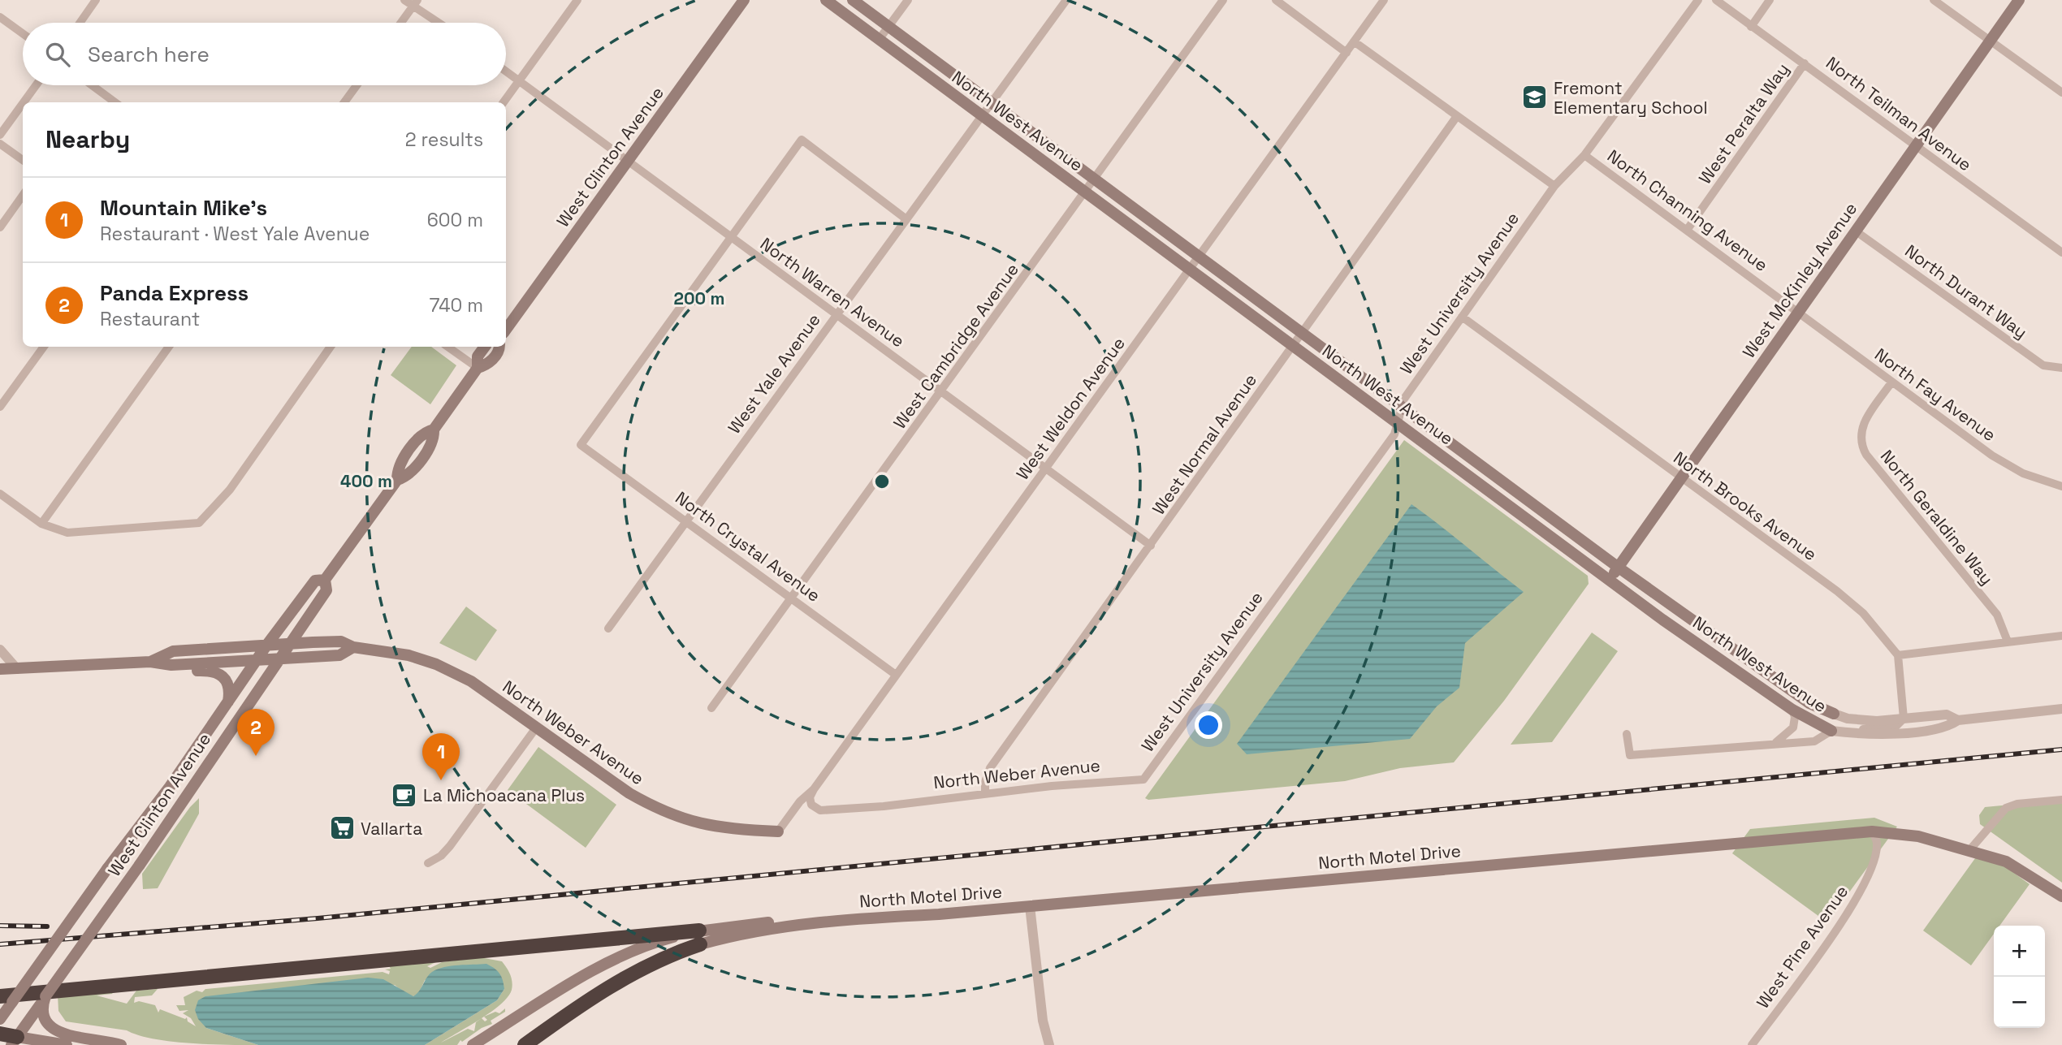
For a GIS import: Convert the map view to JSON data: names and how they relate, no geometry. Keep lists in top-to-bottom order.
{
  "streets": {
    "main road": [
      "North West Avenue",
      "West Clinton Avenue",
      "West McKinley Avenue",
      "North Weber Avenue",
      "North Motel Drive"
    ],
    "street": [
      "North Teilman Avenue",
      "West Peralta Way",
      "North Channing Avenue",
      "North Durant Way",
      "North Warren Avenue",
      "West University Avenue",
      "West Cambridge Avenue",
      "West Yale Avenue",
      "North Fay Avenue",
      "West Weldon Avenue",
      "West Normal Avenue",
      "North Brooks Avenue",
      "North Geraldine Way",
      "North Crystal Avenue",
      "West Pine Avenue"
    ]
  },
  "crossings": [
    ["North Teilman Avenue", "West Peralta Way"],
    ["North Teilman Avenue", "West McKinley Avenue"],
    ["North West Avenue", "West McKinley Avenue"],
    ["North West Avenue", "West University Avenue"],
    ["North West Avenue", "West Cambridge Avenue"],
    ["North West Avenue", "West Yale Avenue"],
    ["North West Avenue", "West Weldon Avenue"],
    ["North West Avenue", "West Normal Avenue"],
    ["West Peralta Way", "North Channing Avenue"],
    ["West Clinton Avenue", "North Warren Avenue"],
    ["West Clinton Avenue", "North Weber Avenue"],
    ["North Channing Avenue", "West McKinley Avenue"],
    ["North Channing Avenue", "West University Avenue"],
    ["North Channing Avenue", "North Fay Avenue"],
    ["West McKinley Avenue", "North Durant Way"],
    ["West McKinley Avenue", "North Fay Avenue"],
    ["West McKinley Avenue", "North Brooks Avenue"],
    ["North Warren Avenue", "West Cambridge Avenue"],
    ["North Warren Avenue", "West Yale Avenue"],
    ["North Warren Avenue", "West Weldon Avenue"],
    ["North Warren Avenue", "West Normal Avenue"],
    ["North Warren Avenue", "North Crystal Avenue"],
    ["West University Avenue", "North Brooks Avenue"],
    ["West University Avenue", "North Weber Avenue"],
    ["West Cambridge Avenue", "North Crystal Avenue"],
    ["West Yale Avenue", "North Crystal Avenue"],
    ["North Fay Avenue", "North Geraldine Way"],
    ["West Weldon Avenue", "North Crystal Avenue"],
    ["West Weldon Avenue", "North Weber Avenue"],
    ["West Normal Avenue", "North Weber Avenue"],
    ["North Motel Drive", "West Pine Avenue"]
  ],
  "places": {
    "school or university": ["Fremont Elementary School"],
    "cafe": ["La Michoacana Plus"],
    "supermarket": ["Vallarta"]
  },
  "page": {
    "search": "Search here",
    "heading": ["Nearby", "2 results"],
    "list": [
      {
        "mark": "1",
        "name": "Mountain Mike's",
        "note": "Restaurant · West Yale Avenue",
        "value": "600 m"
      },
      {
        "mark": "2",
        "name": "Panda Express",
        "note": "Restaurant",
        "value": "740 m"
      }
    ],
    "pins": ["2", "1"],
    "map_buttons": ["+", "−"]
  },
  "rings": ["200 m", "400 m"]
}
